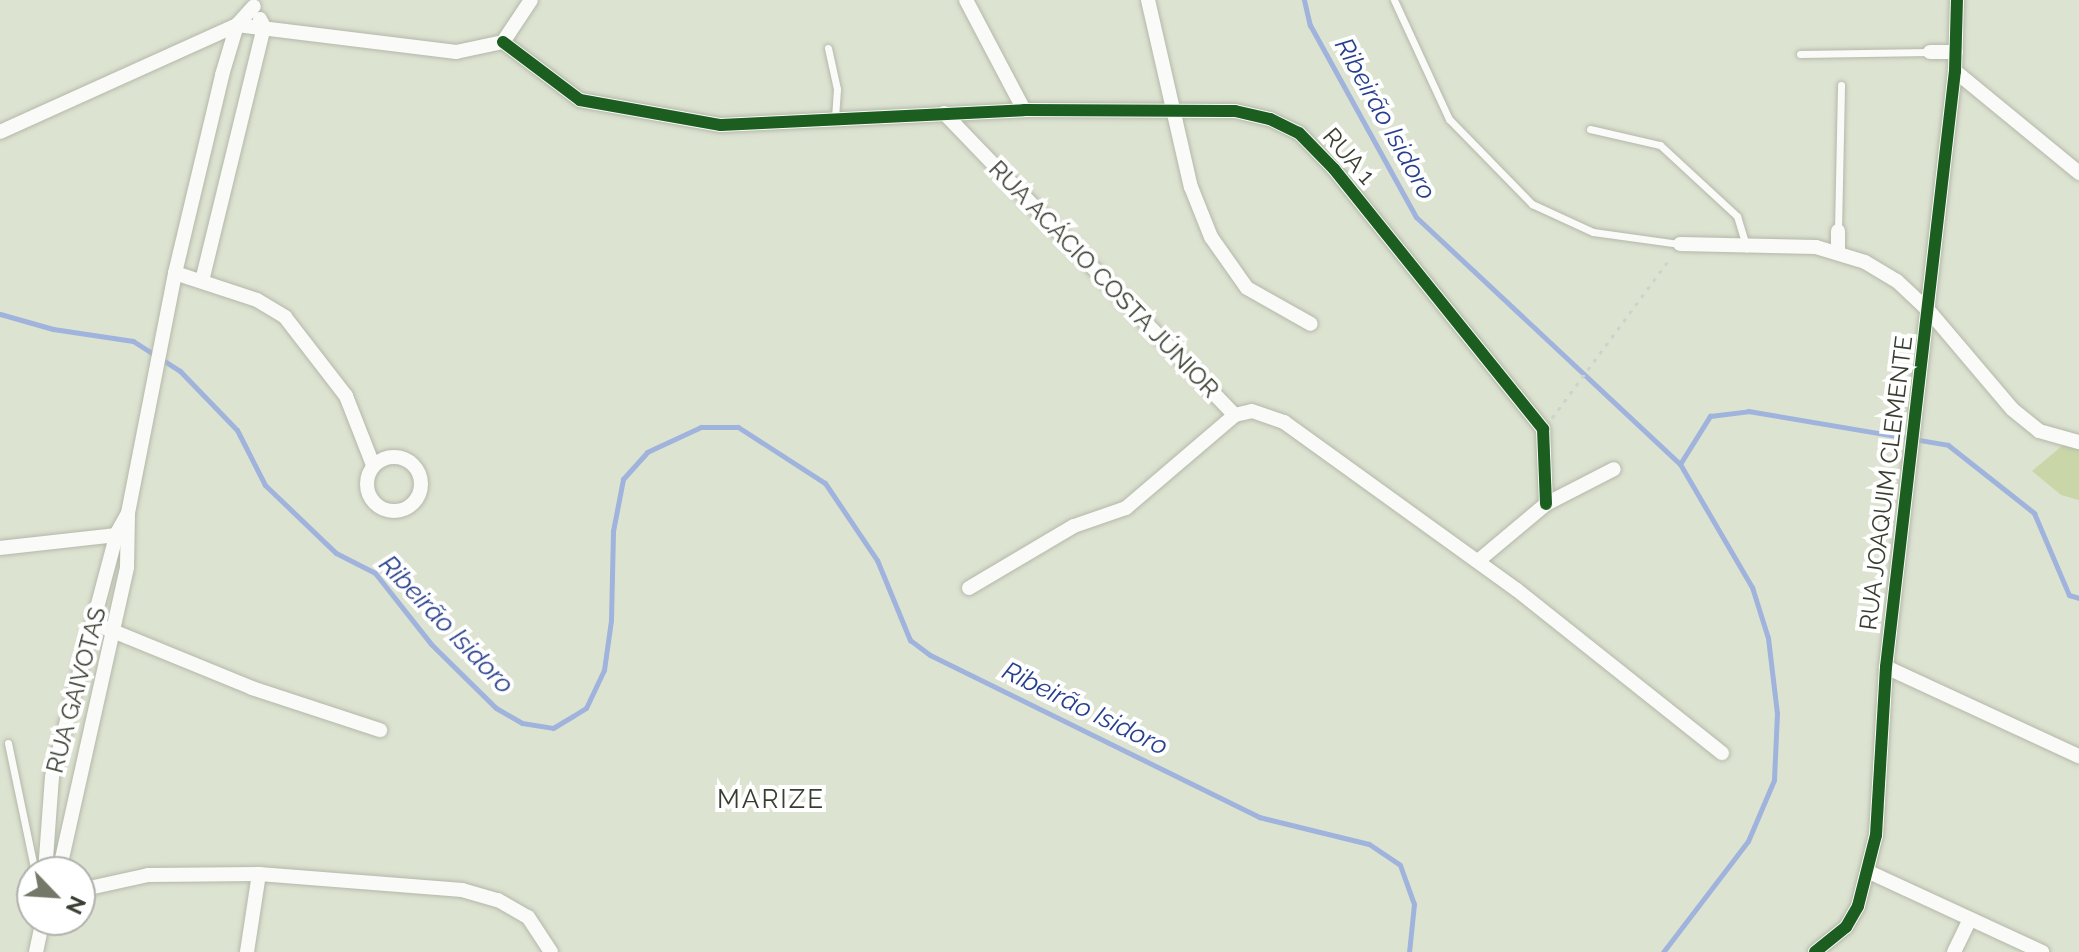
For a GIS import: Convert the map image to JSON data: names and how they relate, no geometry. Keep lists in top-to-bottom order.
{
  "streets": {
    "street": [
      "RUA 1",
      "RUA ACÁCIO COSTA JÚNIOR",
      "RUA JOAQUIM CLEMENTE",
      "RUA GAIVOTAS"
    ]
  },
  "crossings": [
    ["RUA 1", "RUA ACÁCIO COSTA JÚNIOR"]
  ],
  "districts": ["MARIZE"],
  "water": ["Ribeirão Isidoro"],
  "north": "bottom right"
}
